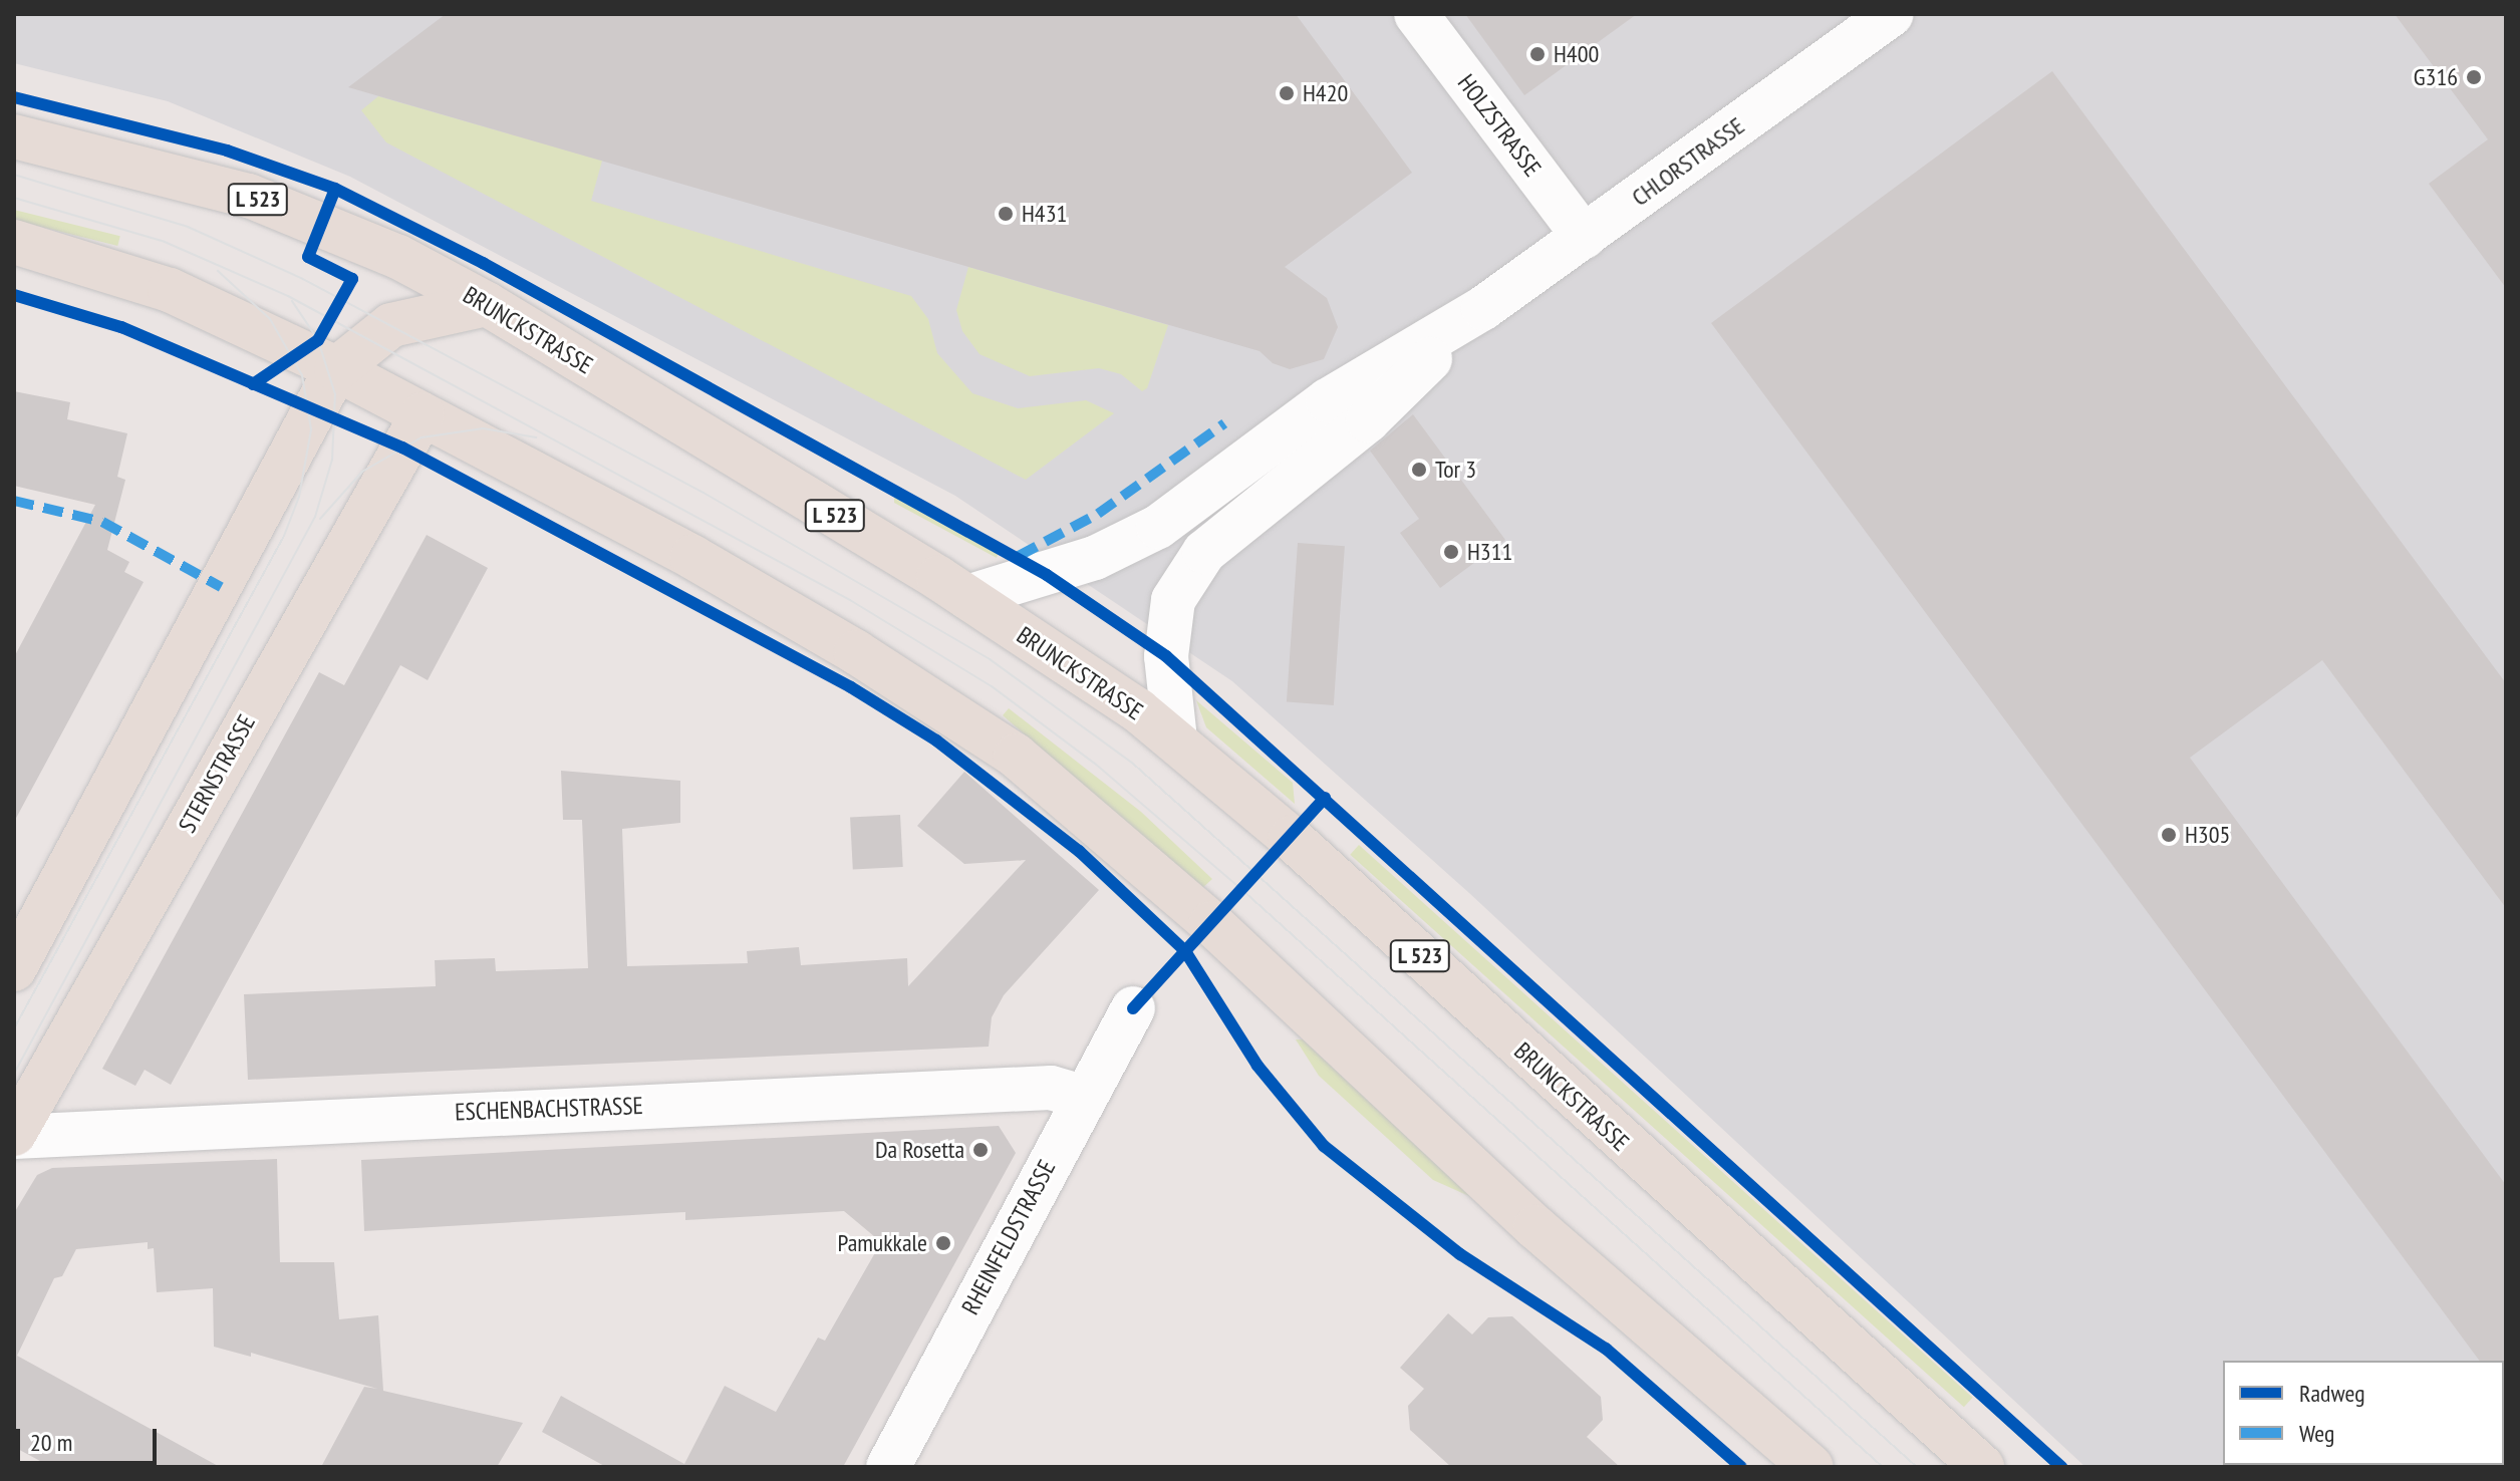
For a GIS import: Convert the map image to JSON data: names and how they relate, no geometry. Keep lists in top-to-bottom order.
{
  "streets": {
    "main road": ["L 523", "BRUNCKSTRASSE", "STERNSTRASSE"],
    "street": [
      "HOLZSTRASSE",
      "CHLORSTRASSE",
      "ESCHENBACHSTRASSE",
      "RHEINFELDSTRASSE"
    ]
  },
  "crossings": [
    ["HOLZSTRASSE", "CHLORSTRASSE"],
    ["STERNSTRASSE", "ESCHENBACHSTRASSE"],
    ["ESCHENBACHSTRASSE", "RHEINFELDSTRASSE"]
  ],
  "places": [
    "H400",
    "G316",
    "H420",
    "H431",
    "Tor 3",
    "H311",
    "H305",
    "Da Rosetta",
    "Pamukkale"
  ],
  "legend": ["Radweg", "Weg"],
  "scale_bar": "20 m"
}
